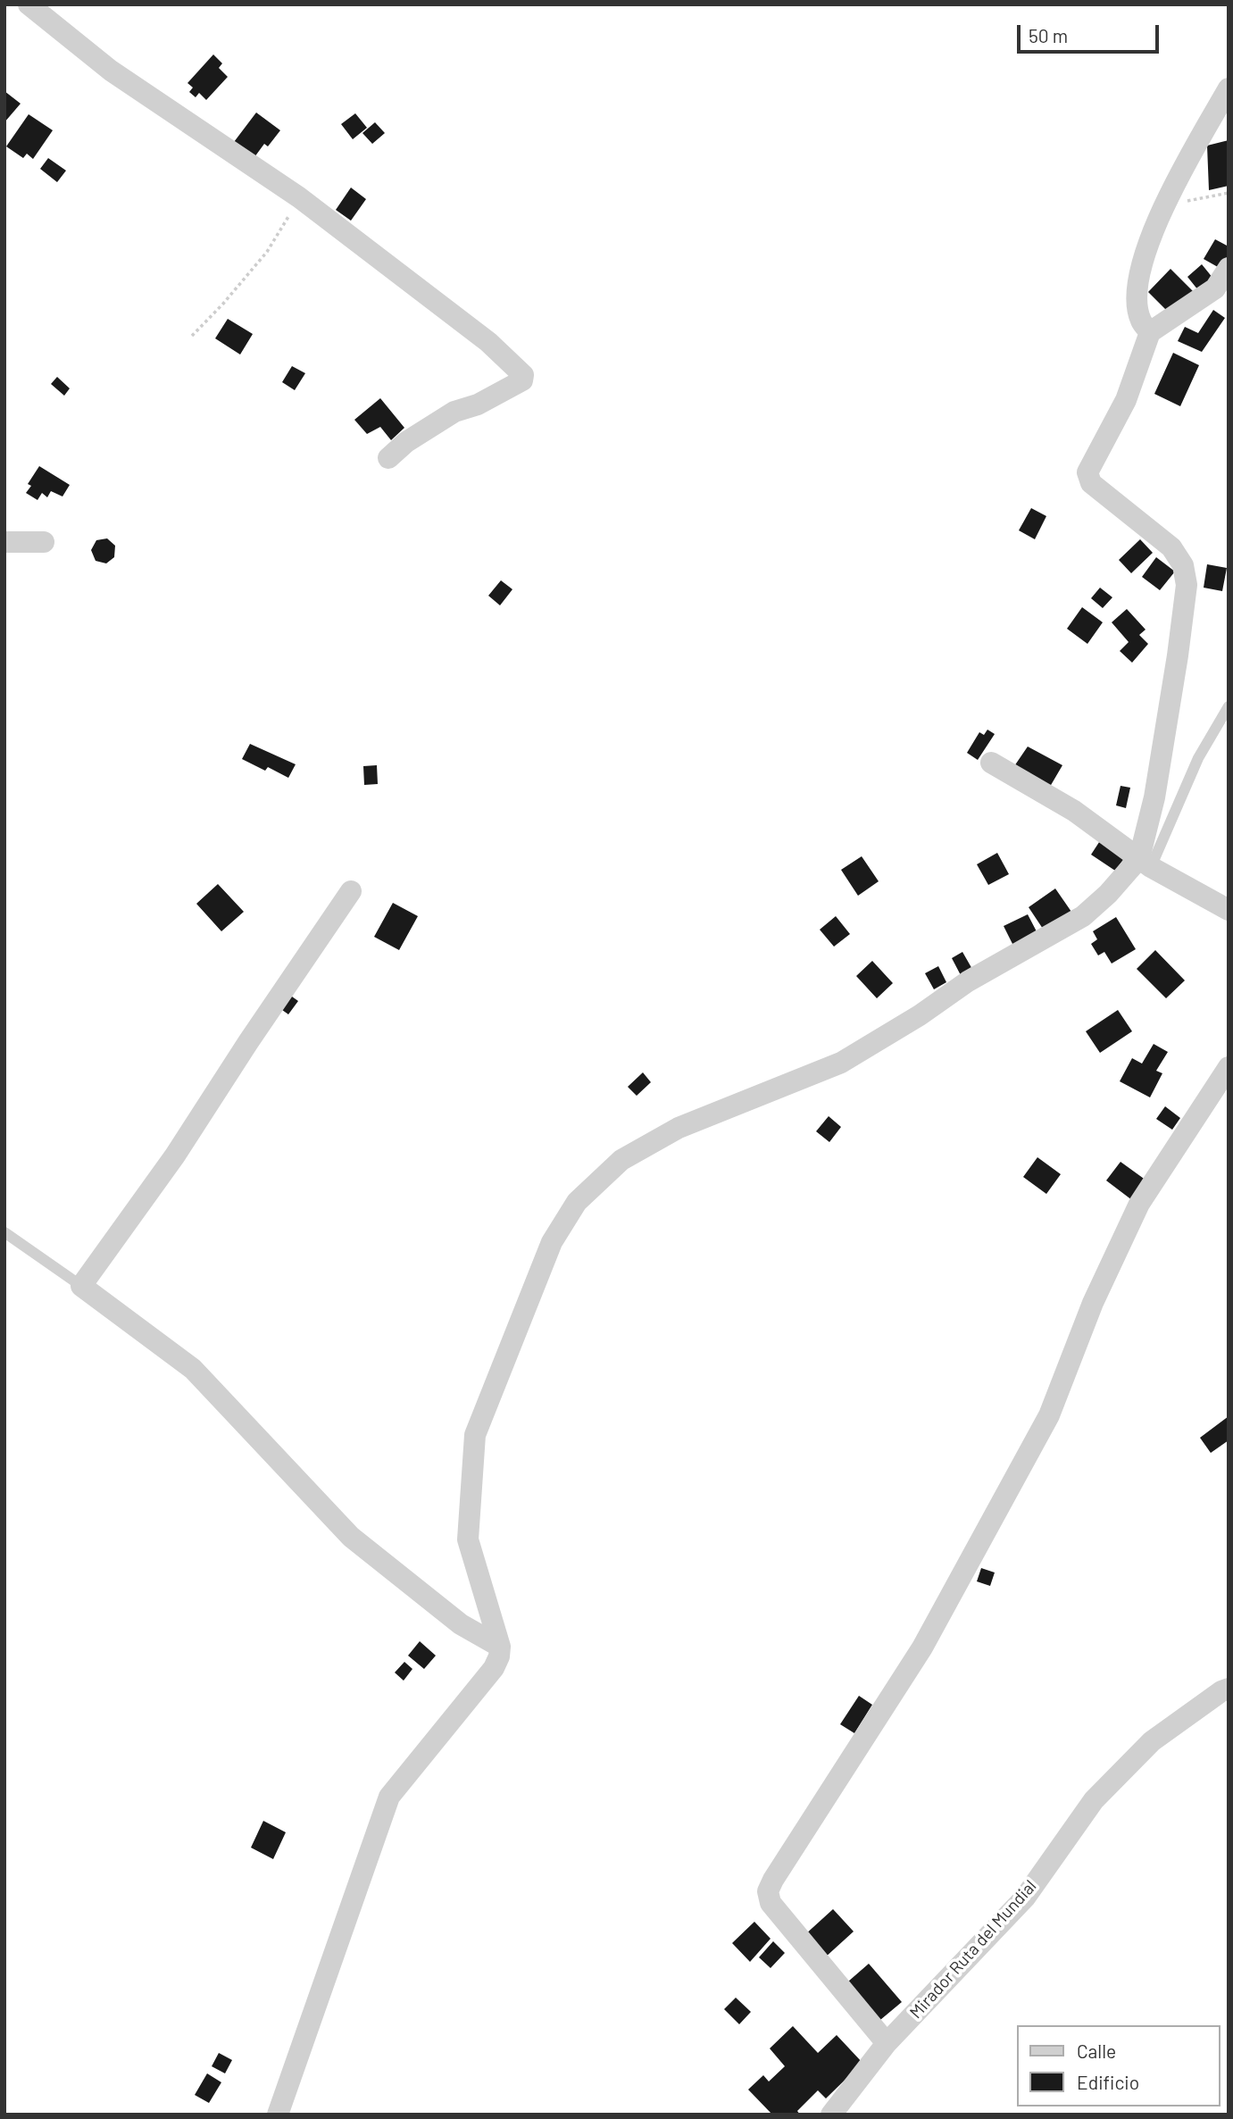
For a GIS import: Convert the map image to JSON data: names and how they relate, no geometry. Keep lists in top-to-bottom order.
{
  "streets": {
    "street": ["Mirador Ruta del Mundial"]
  },
  "legend": ["Calle", "Edificio"],
  "scale_bar": "50 m"
}
